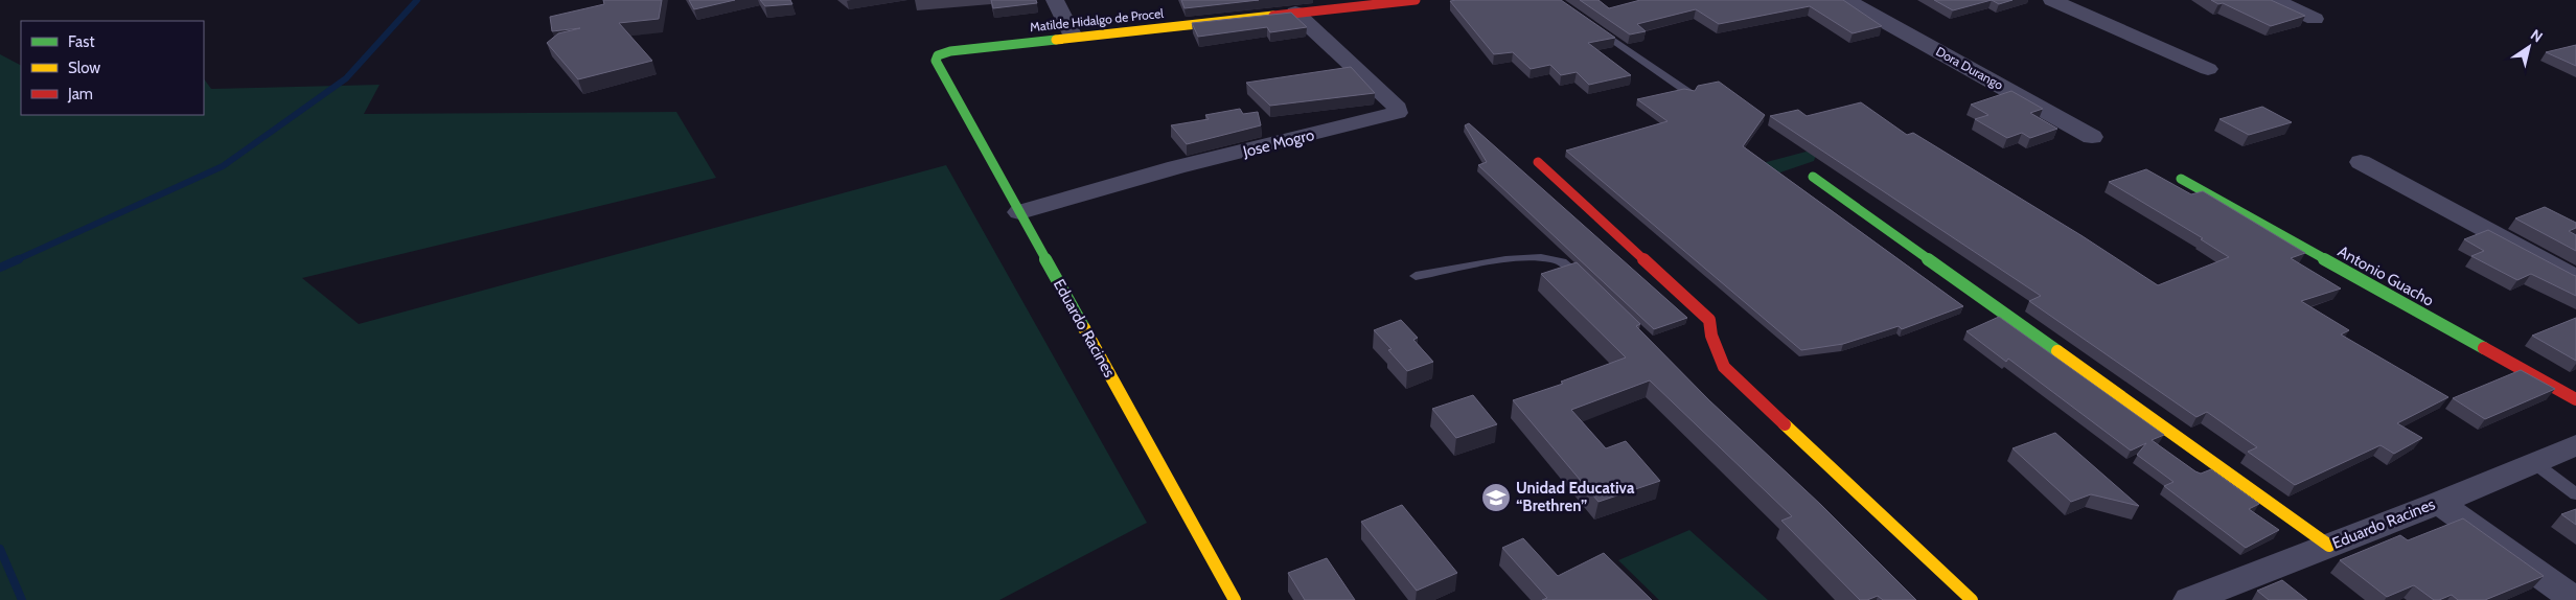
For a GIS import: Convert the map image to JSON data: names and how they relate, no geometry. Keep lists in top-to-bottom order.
{
  "streets": {
    "street": [
      "Matilde Hidalgo de Procel",
      "Dora Durango",
      "Jose Mogro",
      "Antonio Guacho",
      "Eduardo Racines"
    ]
  },
  "crossings": [
    ["Matilde Hidalgo de Procel", "Jose Mogro"],
    ["Matilde Hidalgo de Procel", "Eduardo Racines"],
    ["Jose Mogro", "Eduardo Racines"]
  ],
  "places": {
    "school or university": ["Unidad Educativa “Brethren”"]
  },
  "legend": ["Fast", "Slow", "Jam"],
  "north": "top right"
}
